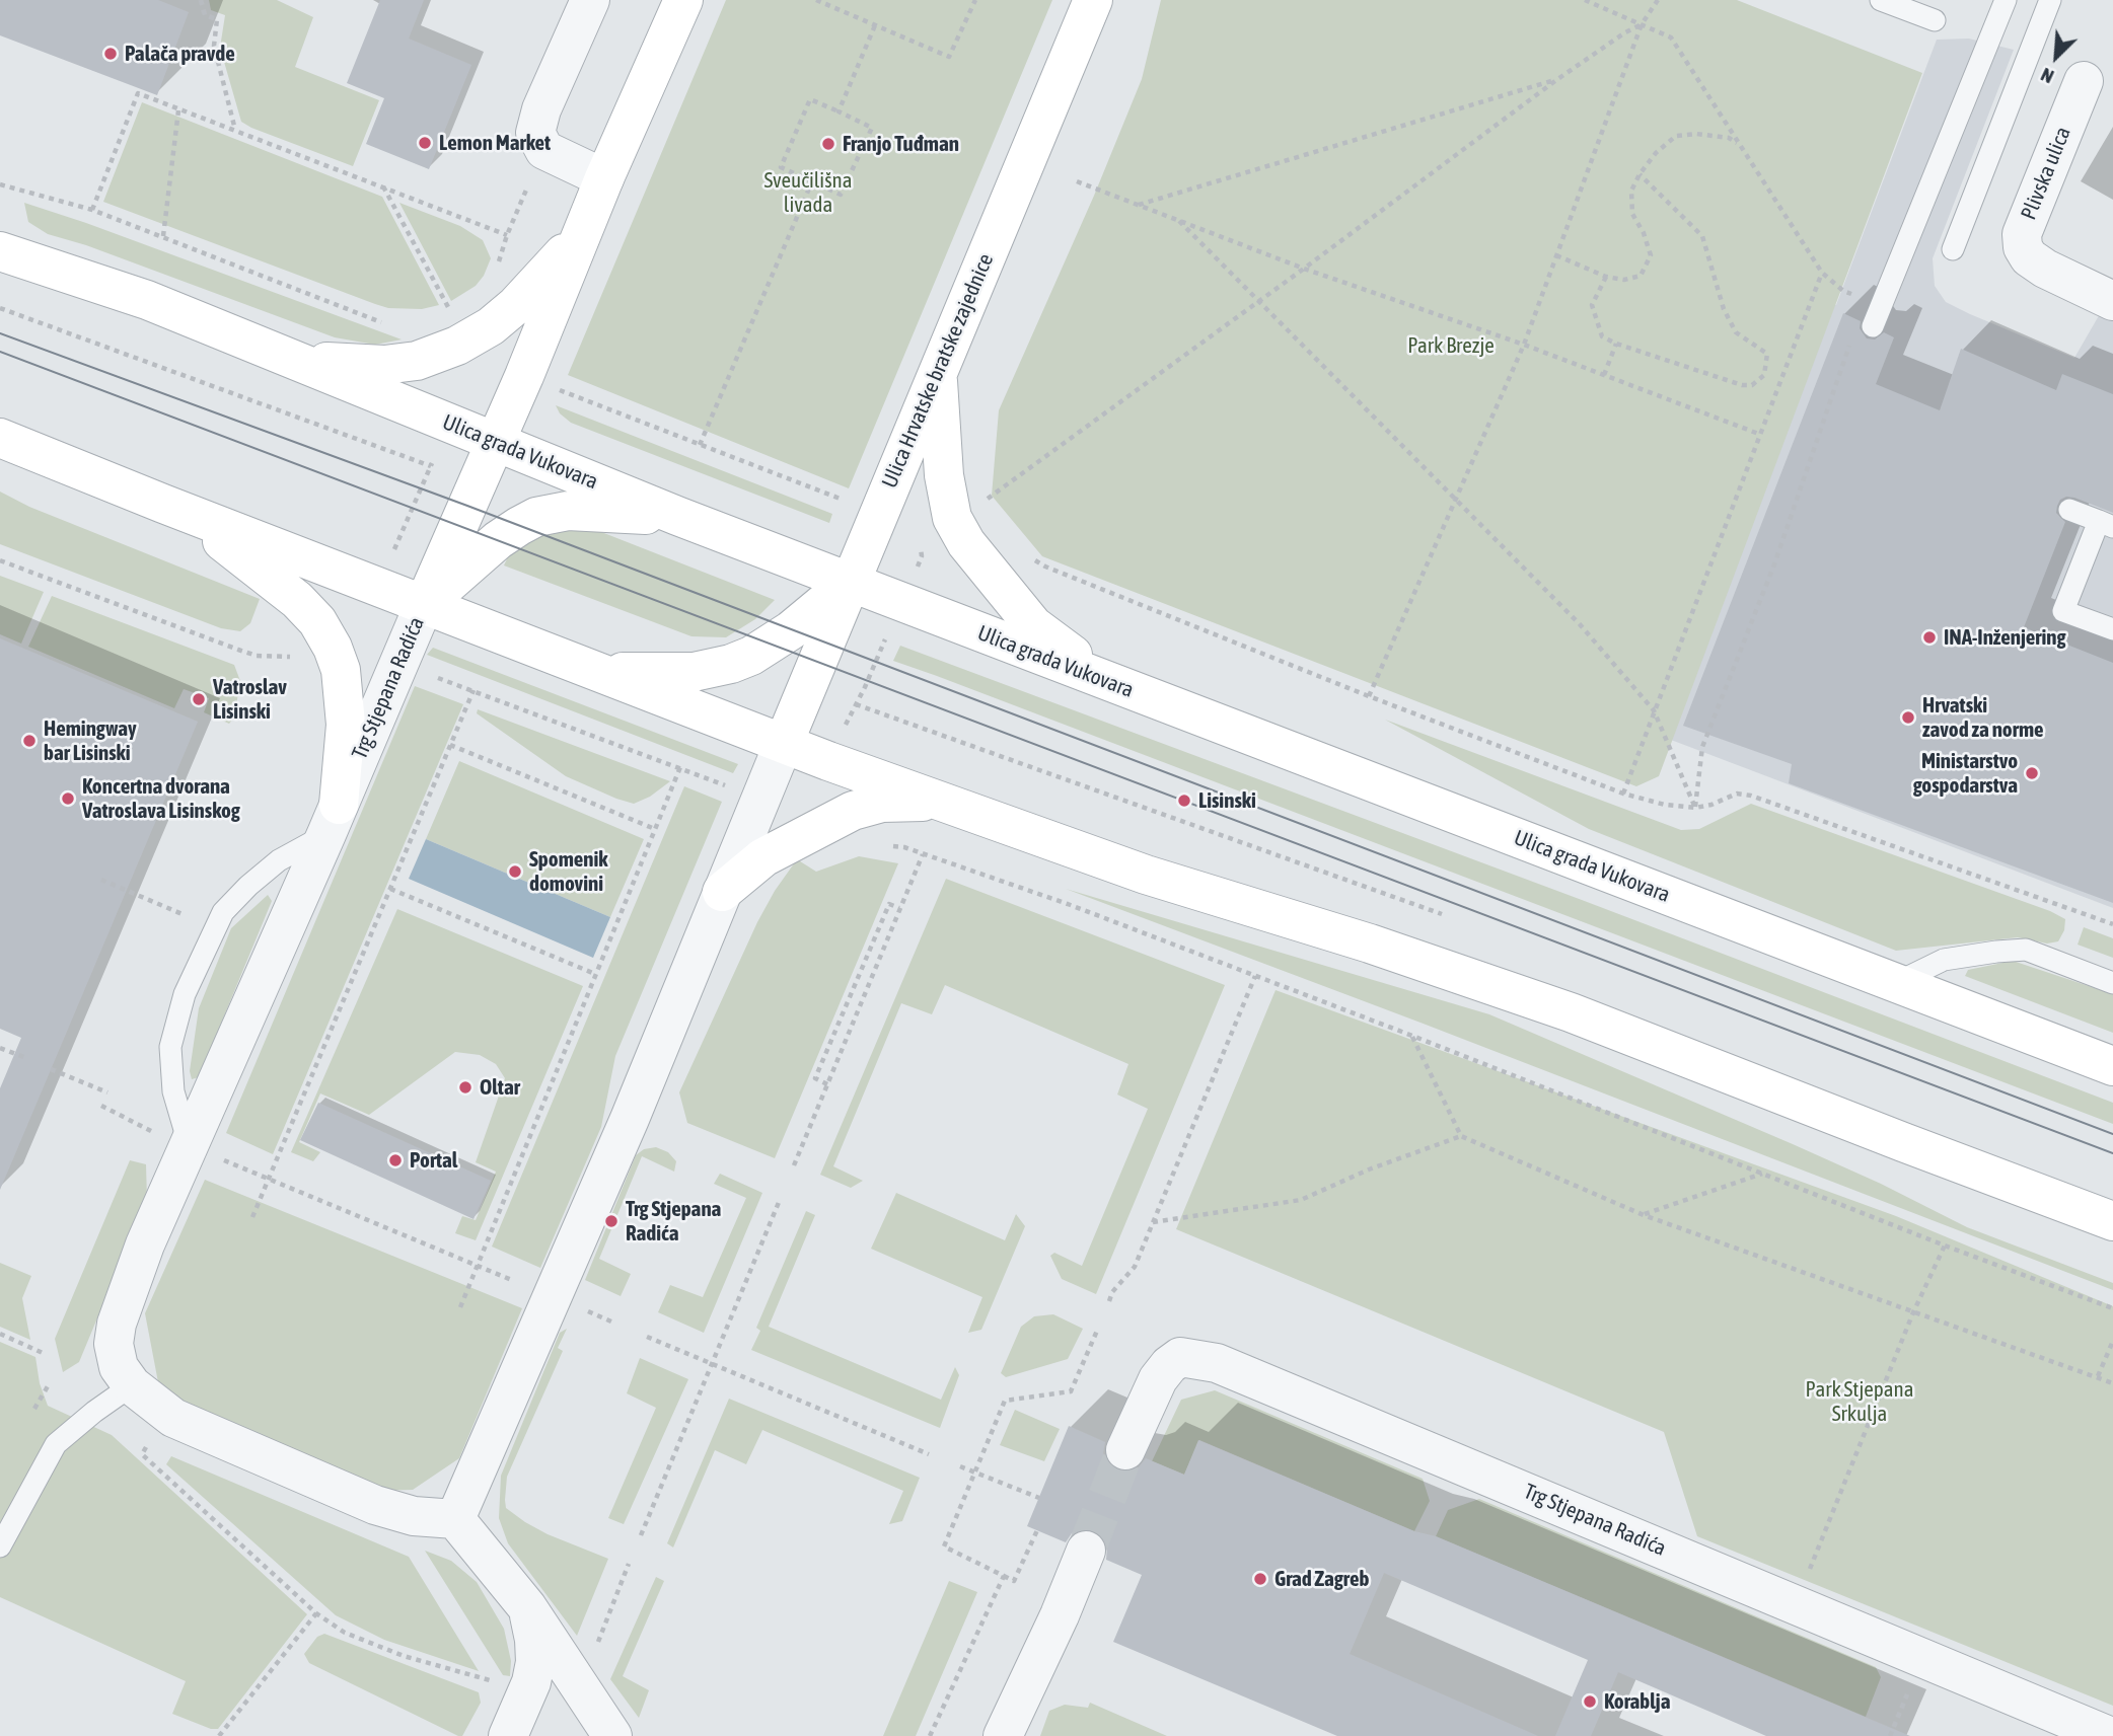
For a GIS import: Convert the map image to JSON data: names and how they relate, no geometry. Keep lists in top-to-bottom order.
{
  "streets": {
    "main road": ["Ulica Hrvatske bratske zajednice", "Ulica grada Vukovara"],
    "street": ["Plivska ulica", "Trg Stjepana Radića"]
  },
  "crossings": [
    ["Ulica Hrvatske bratske zajednice", "Ulica grada Vukovara"]
  ],
  "parks": ["Sveučilišna livada", "Park Brezje", "Park Stjepana Srkulja"],
  "places": [
    "Palača pravde",
    "Lemon Market",
    "Franjo Tuđman",
    "INA-Inženjering",
    "Vatroslav Lisinski",
    "Hrvatski zavod za norme",
    "Hemingway bar Lisinski",
    "Ministarstvo gospodarstva",
    "Koncertna dvorana Vatroslava Lisinskog",
    "Lisinski",
    "Spomenik domovini",
    "Oltar",
    "Portal",
    "Trg Stjepana Radića",
    "Grad Zagreb",
    "Korablja"
  ],
  "north": "bottom left"
}
